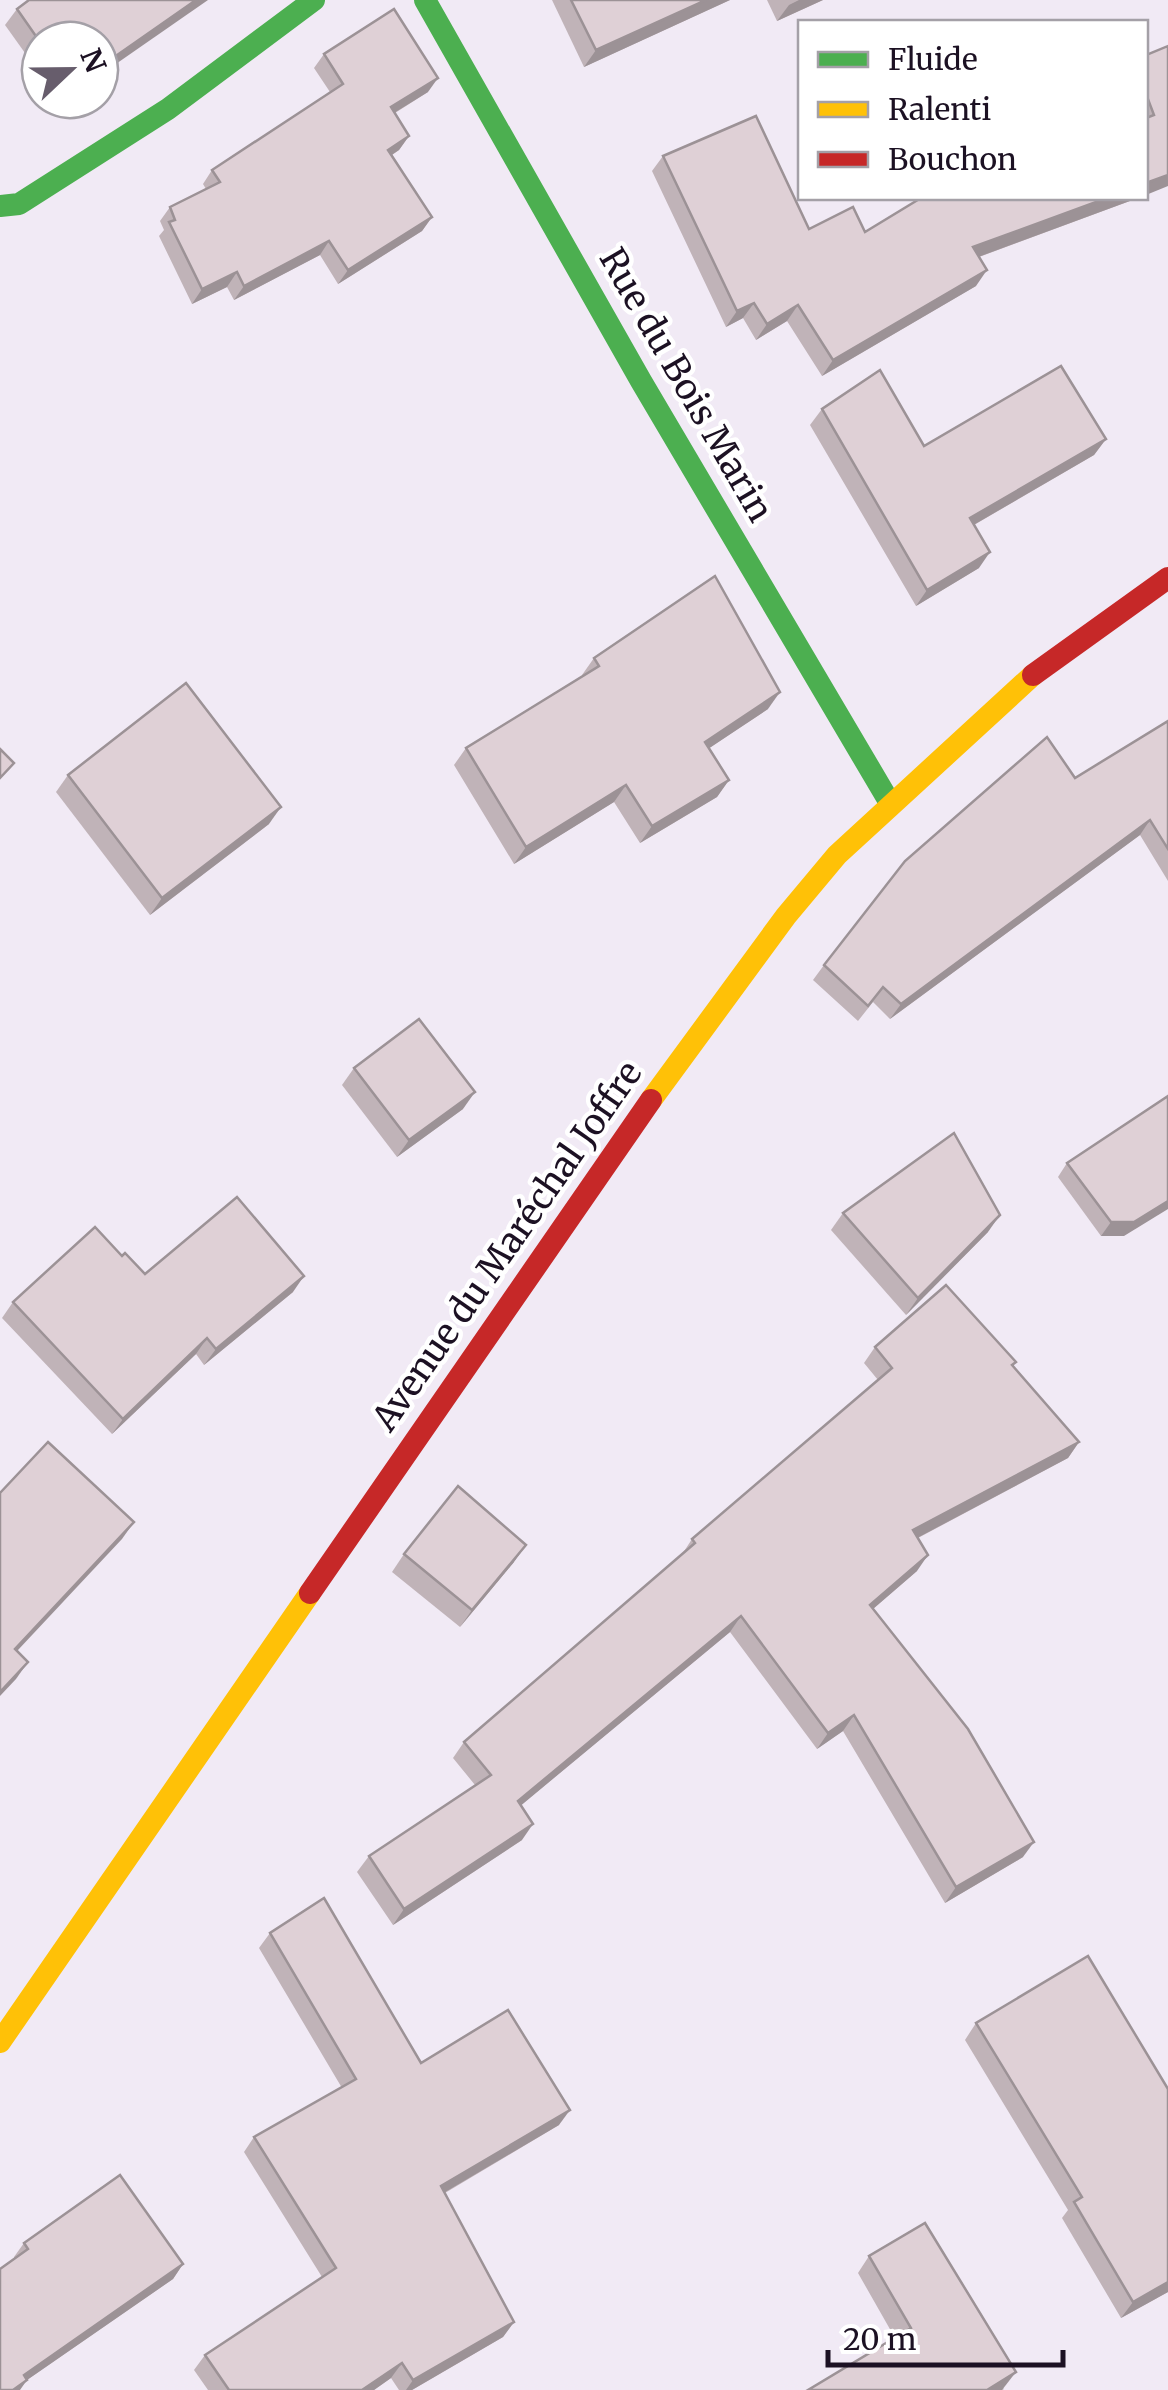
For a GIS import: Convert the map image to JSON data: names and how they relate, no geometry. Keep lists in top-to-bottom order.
{
  "streets": {
    "street": ["Rue du Bois Marin", "Avenue du Maréchal Joffre"]
  },
  "crossings": [
    ["Rue du Bois Marin", "Avenue du Maréchal Joffre"]
  ],
  "legend": ["Fluide", "Ralenti", "Bouchon"],
  "scale_bar": "20 m",
  "north": "right"
}
